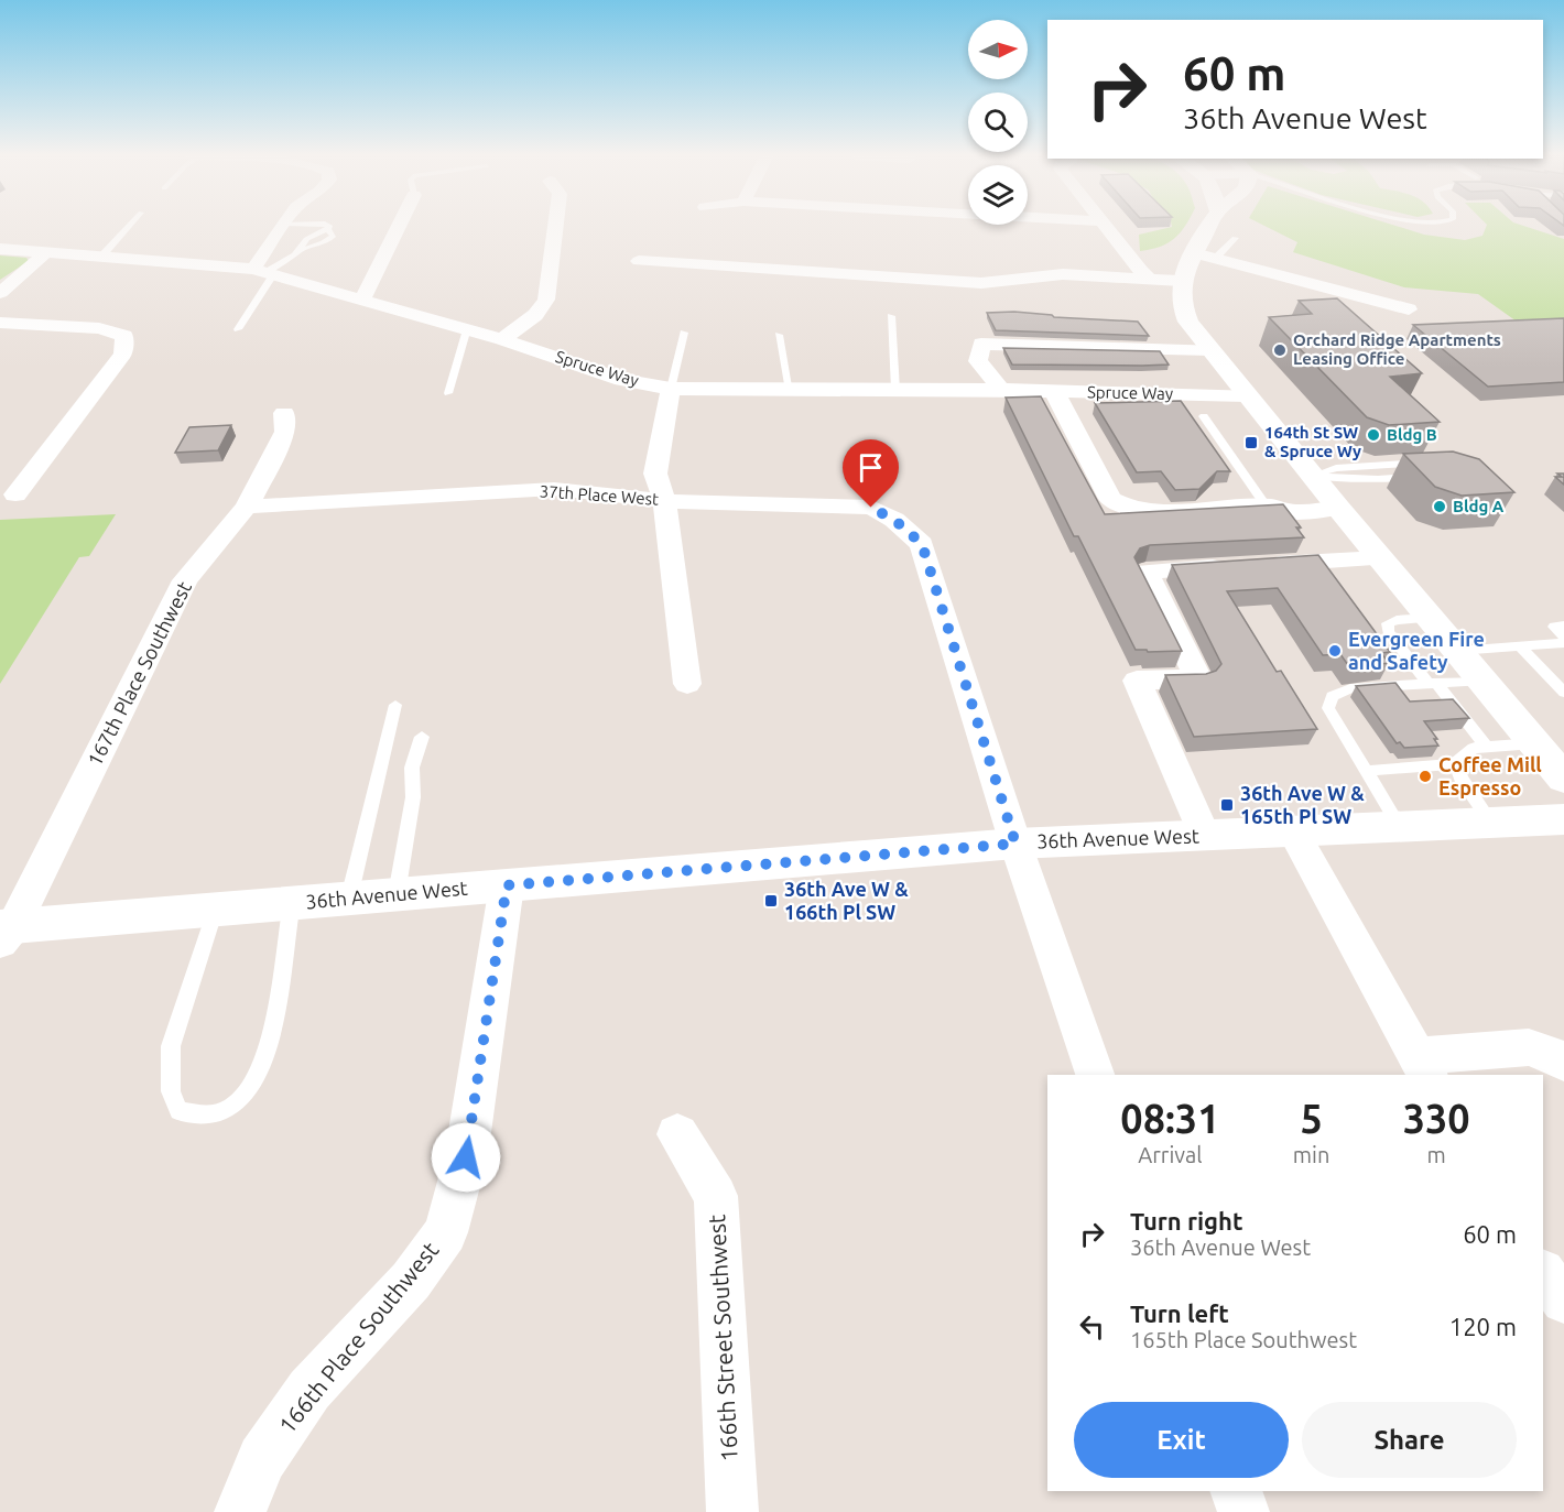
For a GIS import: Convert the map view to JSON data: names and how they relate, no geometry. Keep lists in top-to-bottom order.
{
  "streets": {
    "main road": ["36th Avenue West"],
    "street": [
      "Spruce Way",
      "37th Place West",
      "167th Place Southwest",
      "166th Place Southwest",
      "166th Street Southwest"
    ]
  },
  "crossings": [
    ["37th Place West", "167th Place Southwest"],
    ["37th Place West", "36th Avenue West"],
    ["167th Place Southwest", "36th Avenue West"],
    ["36th Avenue West", "166th Place Southwest"]
  ],
  "places": {
    "other": [
      "Orchard Ridge Apartments Leasing Office",
      "Bldg B",
      "Bldg A",
      "Evergreen Fire and Safety",
      "Coffee Mill Espresso"
    ],
    "transit": ["164th St SW & Spruce Wy", "36th Ave W & 165th Pl SW", "36th Ave W & 166th Pl SW"]
  },
  "north": "right",
  "page": {
    "turn": ["60 m", "36th Avenue West"],
    "eta": [
      "08:31",
      "Arrival",
      "5",
      "min",
      "330",
      "m"
    ],
    "list": [
      {
        "name": "Turn right",
        "note": "36th Avenue West",
        "value": "60 m"
      },
      {
        "name": "Turn left",
        "note": "165th Place Southwest",
        "value": "120 m"
      }
    ],
    "buttons": ["Exit", "Share"]
  }
}
